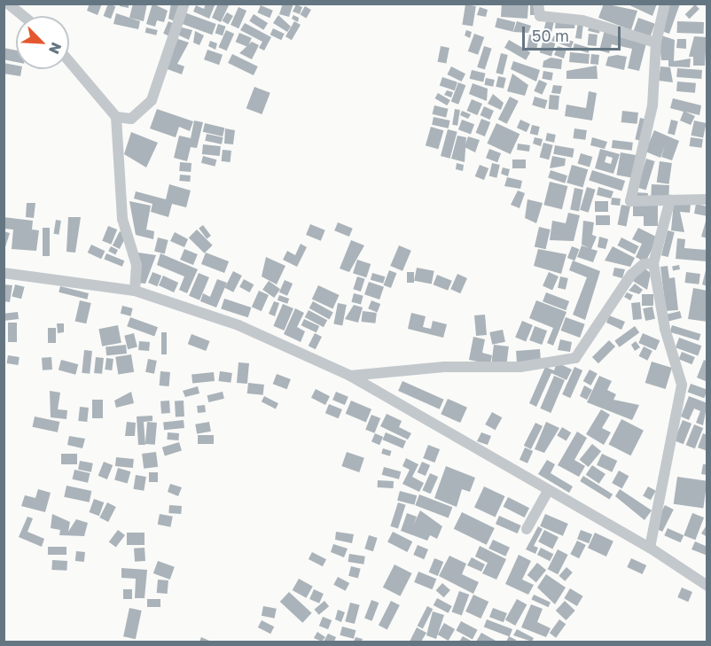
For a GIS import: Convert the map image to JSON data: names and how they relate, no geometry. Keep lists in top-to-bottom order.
{
  "scale_bar": "50 m",
  "north": "bottom right"
}
